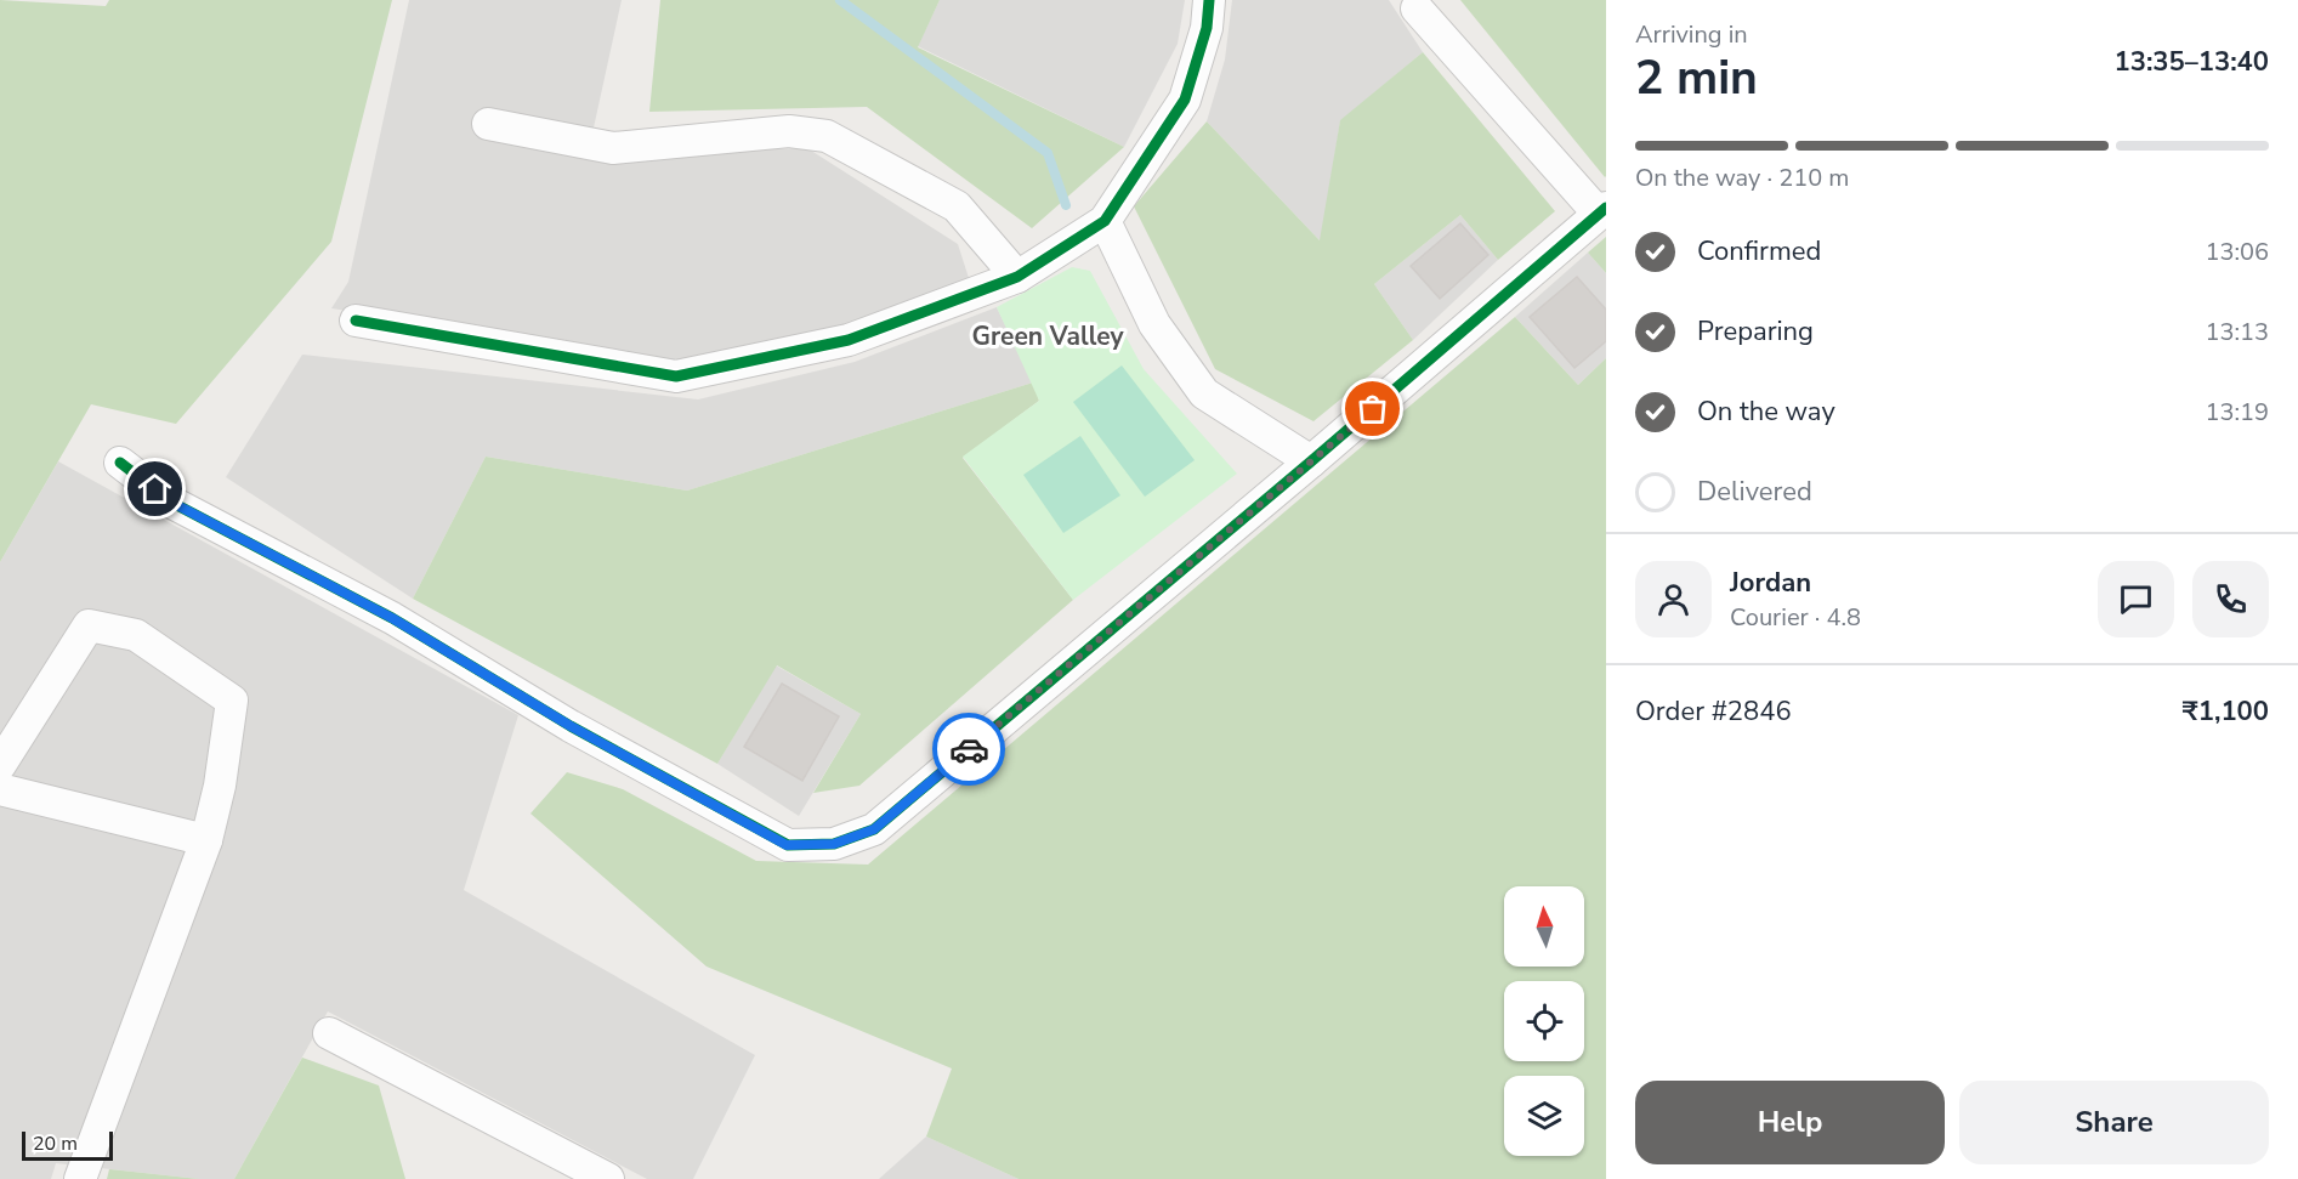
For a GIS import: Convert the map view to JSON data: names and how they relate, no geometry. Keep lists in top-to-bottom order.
{
  "districts": ["Green Valley"],
  "scale_bar": "20 m",
  "north": "top",
  "page": {
    "heading": ["2 min", "Arriving in", "13:35–13:40"],
    "panel": [
      "Jordan",
      "Courier · 4.8",
      "Order #2846",
      "₹1,100"
    ],
    "bar": "On the way · 210 m",
    "list": [
      ["Confirmed", "13:06"],
      ["Preparing", "13:13"],
      ["On the way", "13:19"],
      "Delivered"
    ],
    "buttons": ["Help", "Share"],
    "scale": "20 m"
  }
}
